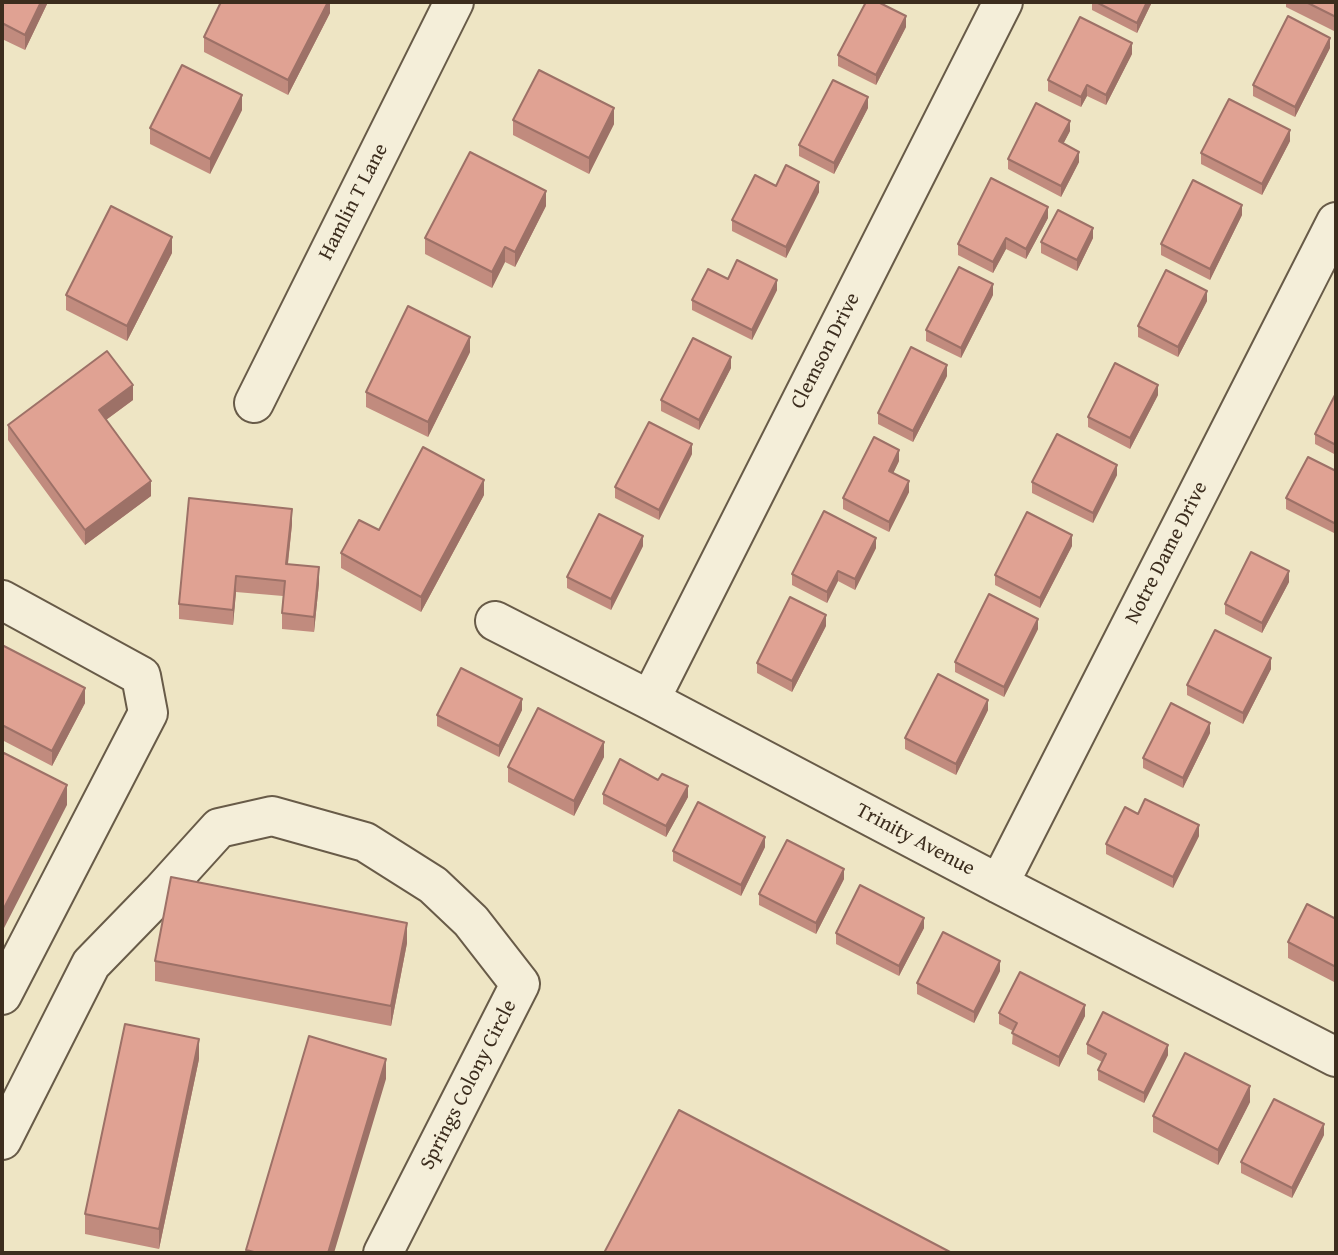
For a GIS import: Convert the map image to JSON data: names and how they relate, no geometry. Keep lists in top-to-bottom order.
{
  "streets": {
    "street": [
      "Hamlin T Lane",
      "Clemson Drive",
      "Notre Dame Drive",
      "Trinity Avenue",
      "Springs Colony Circle"
    ]
  },
  "crossings": [
    ["Clemson Drive", "Trinity Avenue"],
    ["Notre Dame Drive", "Trinity Avenue"]
  ]
}
